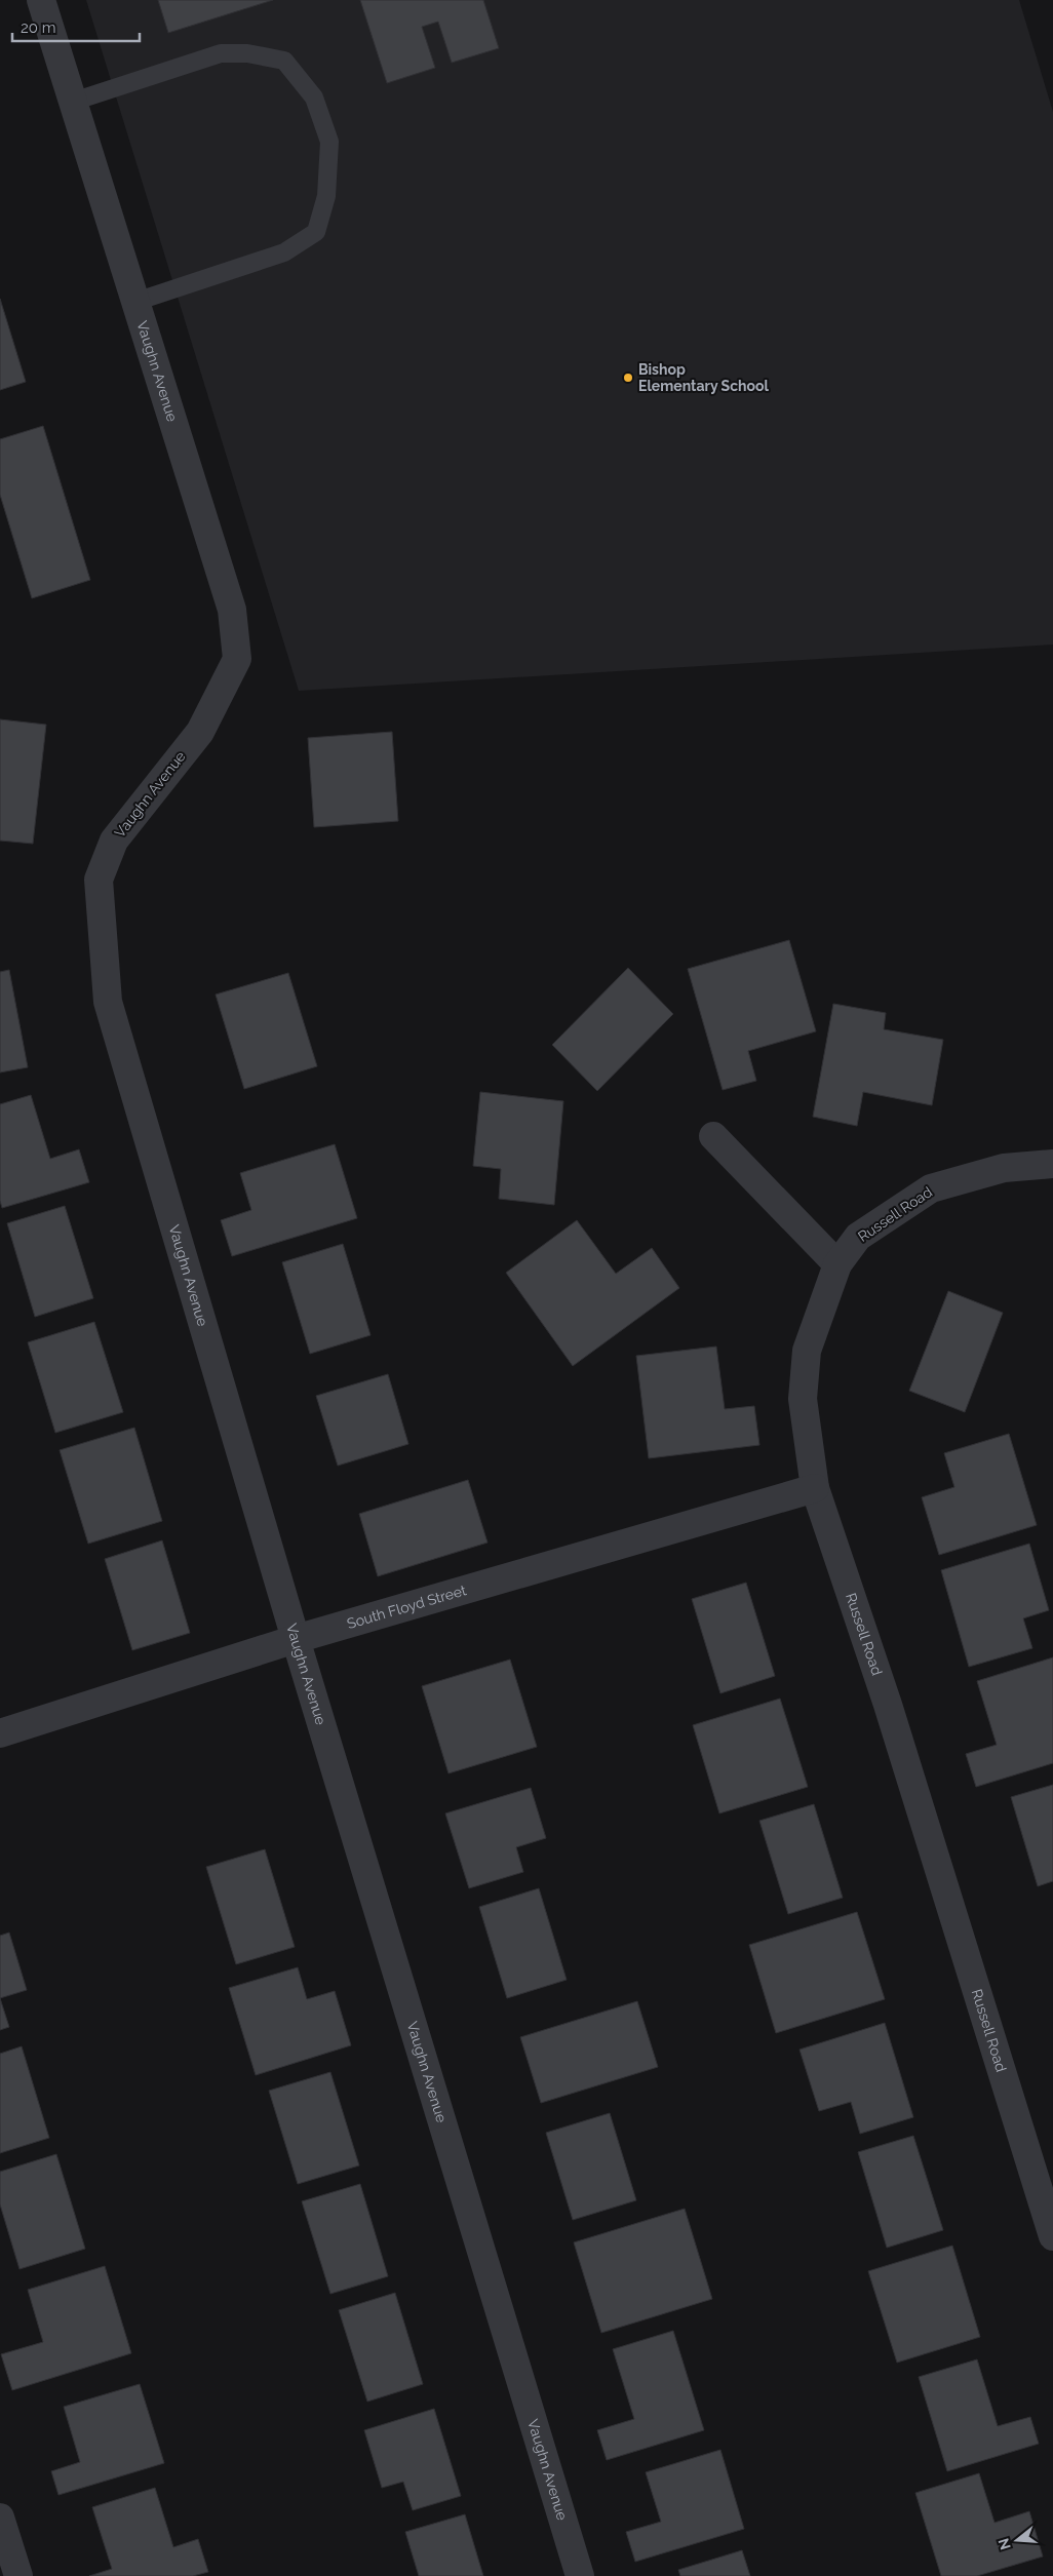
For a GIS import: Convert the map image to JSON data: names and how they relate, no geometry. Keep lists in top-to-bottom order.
{
  "streets": {
    "street": ["Vaughn Avenue", "Russell Road", "South Floyd Street"]
  },
  "crossings": [
    ["Vaughn Avenue", "South Floyd Street"],
    ["Russell Road", "South Floyd Street"]
  ],
  "places": ["Bishop Elementary School"],
  "scale_bar": "20 m",
  "north": "left"
}
